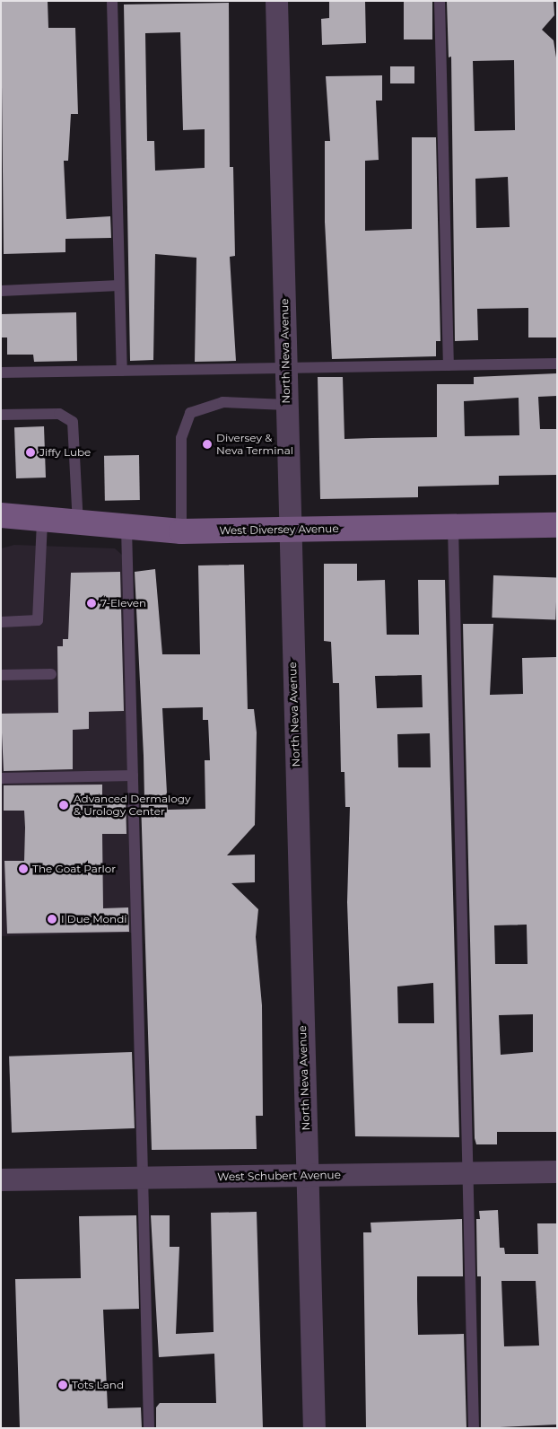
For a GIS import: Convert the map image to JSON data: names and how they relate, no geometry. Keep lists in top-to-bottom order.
{
  "streets": {
    "main road": ["West Diversey Avenue"],
    "street": ["North Neva Avenue", "West Schubert Avenue"]
  },
  "crossings": [
    ["North Neva Avenue", "West Diversey Avenue"],
    ["North Neva Avenue", "West Schubert Avenue"]
  ],
  "places": [
    "Diversey & Neva Terminal",
    "Jiffy Lube",
    "7-Eleven",
    "Advanced Dermalogy & Urology Center",
    "The Goat Parlor",
    "I Due Mondi",
    "Tots Land"
  ]
}
